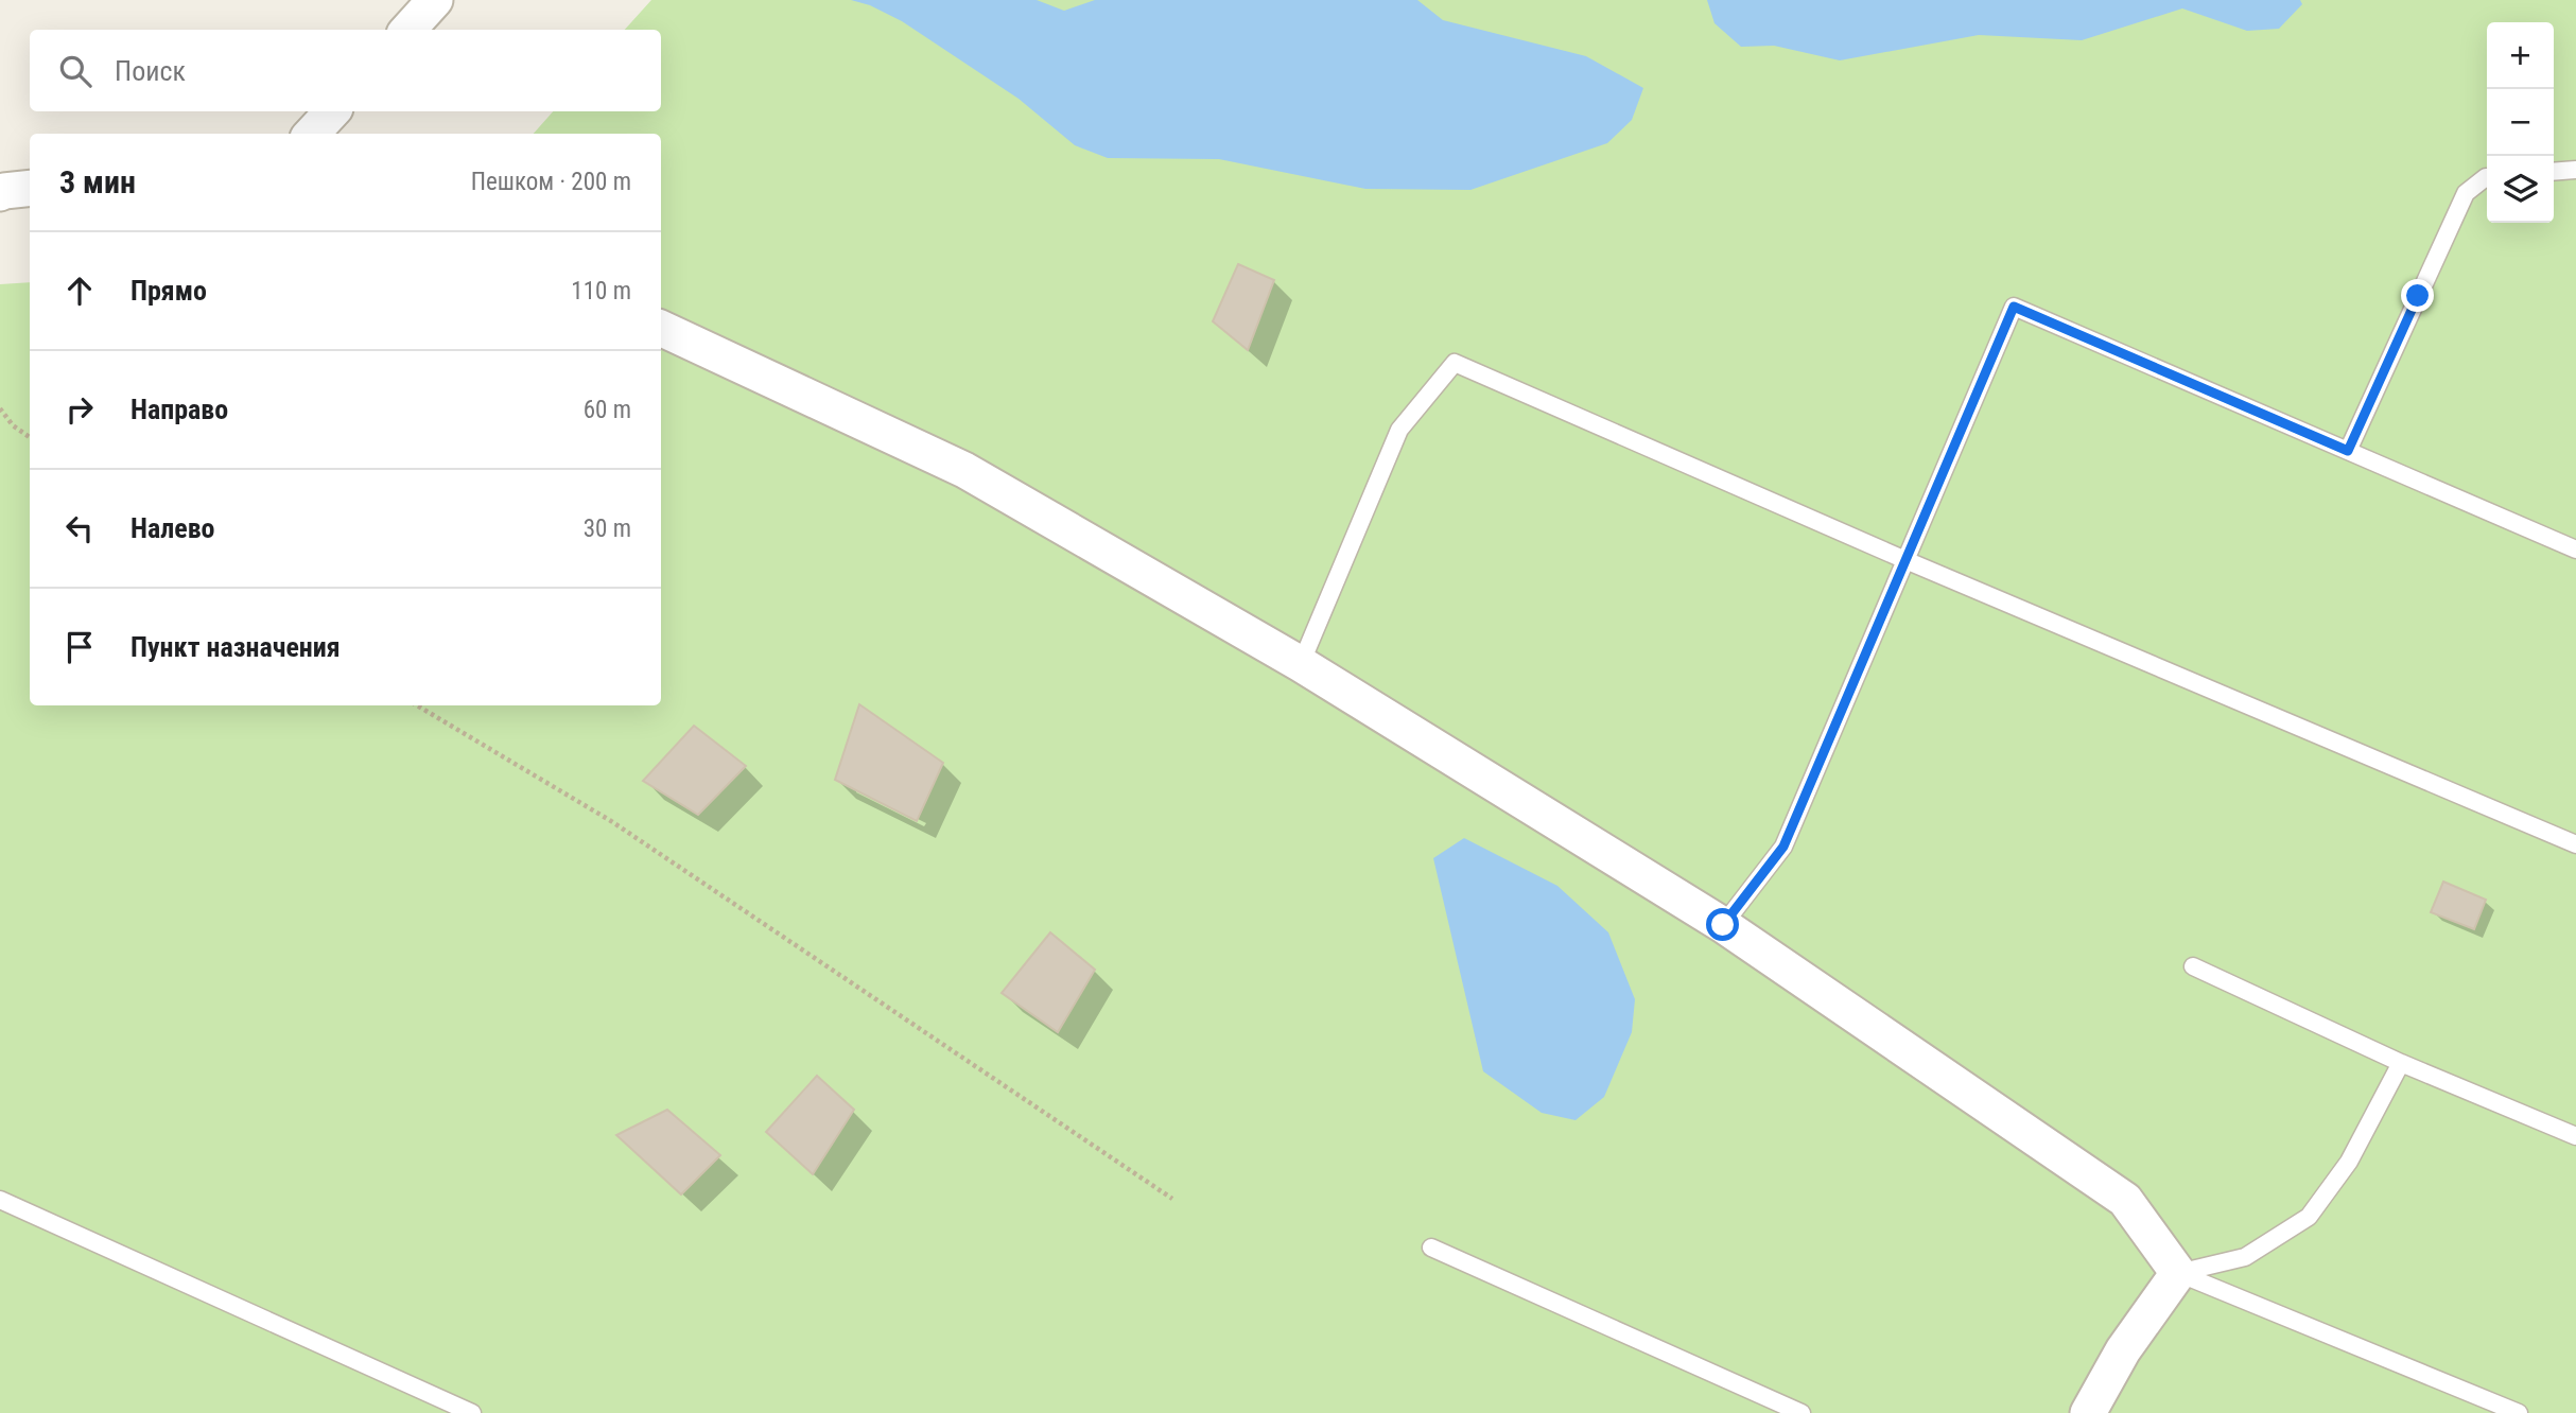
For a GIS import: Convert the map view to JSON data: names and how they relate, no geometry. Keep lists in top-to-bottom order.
{
  "page": {
    "map_buttons": ["+", "−"],
    "search": "Поиск",
    "heading": ["3 мин", "Пешком · 200 m"],
    "list": [
      ["Прямо", "110 m"],
      ["Направо", "60 m"],
      ["Налево", "30 m"],
      "Пункт назначения"
    ]
  }
}
